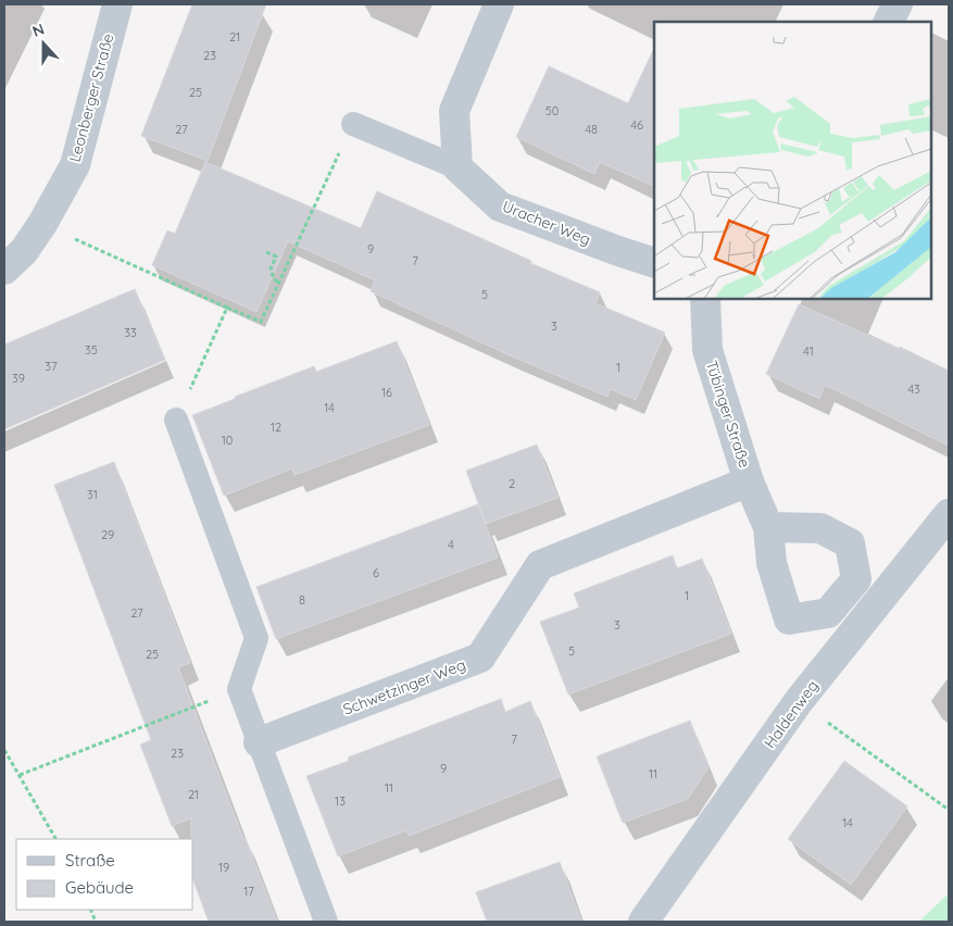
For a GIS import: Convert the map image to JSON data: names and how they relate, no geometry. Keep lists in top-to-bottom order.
{
  "streets": {
    "street": [
      "Leonberger Straße",
      "Uracher Weg",
      "Tübinger Straße",
      "Schwetzinger Weg",
      "Haldenweg"
    ]
  },
  "crossings": [
    ["Tübinger Straße", "Schwetzinger Weg"]
  ],
  "house_numbers": [
    "21",
    "23",
    "25",
    "50",
    "46",
    "27",
    "48",
    "9",
    "7",
    "5",
    "3",
    "33",
    "35",
    "41",
    "37",
    "1",
    "39",
    "43",
    "16",
    "14",
    "12",
    "10",
    "2",
    "31",
    "29",
    "4",
    "6",
    "1",
    "8",
    "27",
    "3",
    "5",
    "25",
    "7",
    "23",
    "9",
    "11",
    "11",
    "21",
    "13",
    "14",
    "19",
    "17"
  ],
  "legend": ["Straße", "Gebäude"],
  "north": "top"
}
